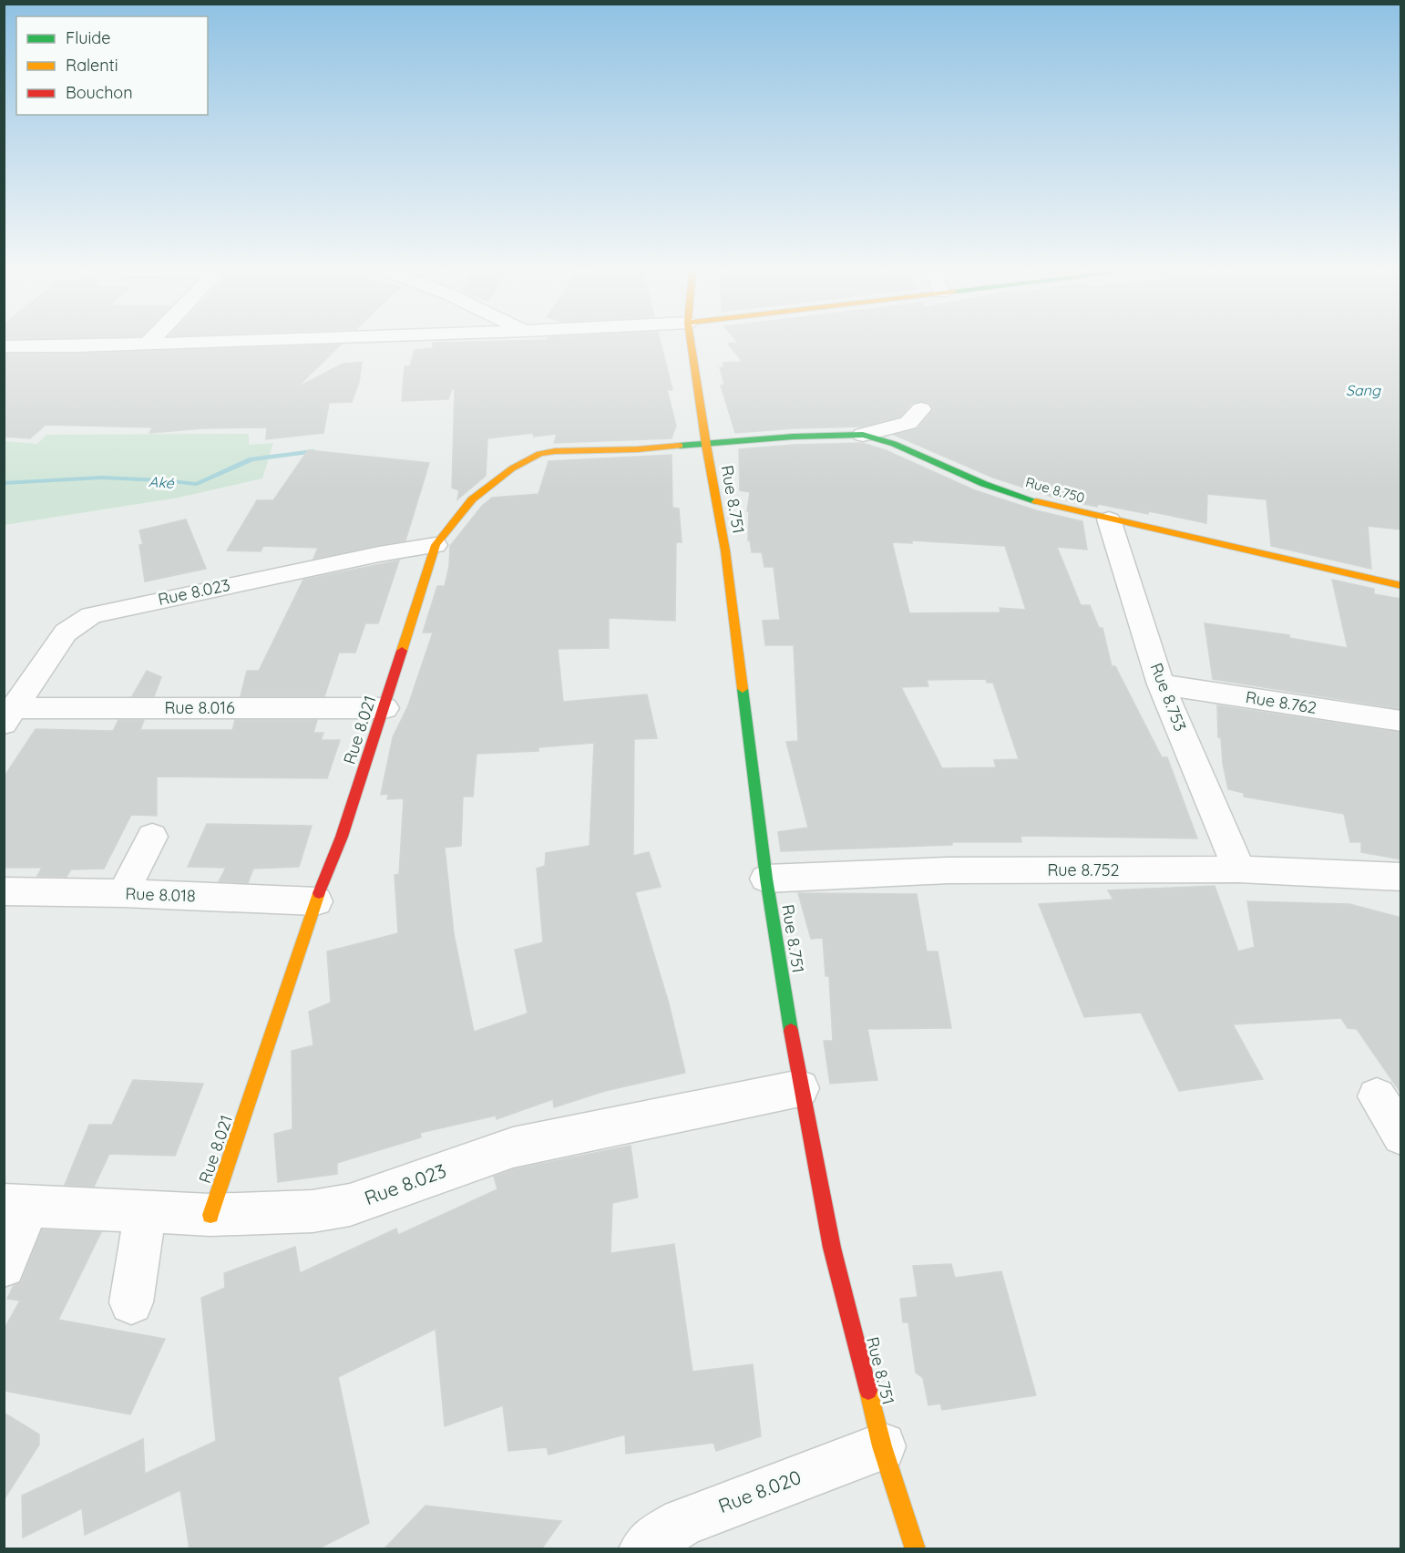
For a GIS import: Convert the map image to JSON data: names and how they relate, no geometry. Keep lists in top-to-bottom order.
{
  "streets": {
    "street": [
      "Rue 8.750",
      "Rue 8.751",
      "Rue 8.023",
      "Rue 8.753",
      "Rue 8.762",
      "Rue 8.016",
      "Rue 8.021",
      "Rue 8.752",
      "Rue 8.018",
      "Rue 8.020"
    ]
  },
  "crossings": [
    ["Rue 8.750", "Rue 8.751"],
    ["Rue 8.750", "Rue 8.753"],
    ["Rue 8.750", "Rue 8.021"],
    ["Rue 8.751", "Rue 8.023"],
    ["Rue 8.751", "Rue 8.021"],
    ["Rue 8.751", "Rue 8.752"],
    ["Rue 8.751", "Rue 8.020"],
    ["Rue 8.023", "Rue 8.016"],
    ["Rue 8.023", "Rue 8.021"],
    ["Rue 8.753", "Rue 8.762"],
    ["Rue 8.753", "Rue 8.752"],
    ["Rue 8.016", "Rue 8.021"],
    ["Rue 8.021", "Rue 8.018"]
  ],
  "water": ["Sang", "Aké"],
  "legend": ["Fluide", "Ralenti", "Bouchon"]
}
